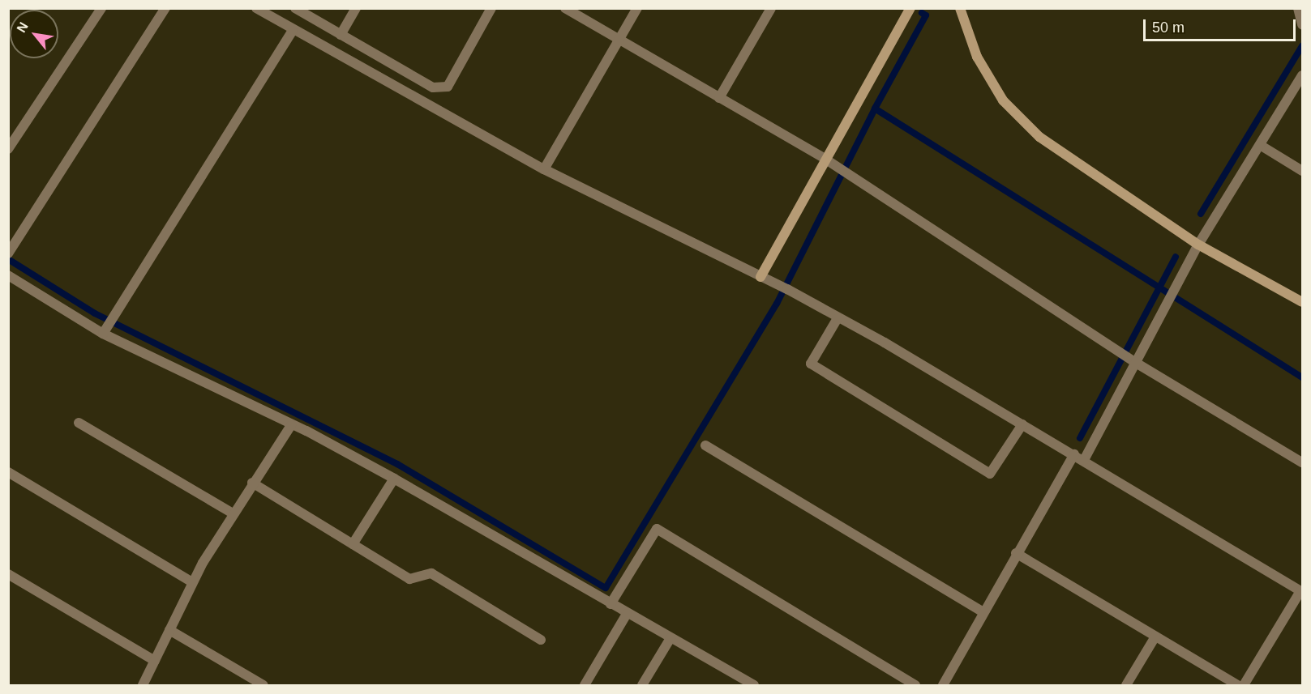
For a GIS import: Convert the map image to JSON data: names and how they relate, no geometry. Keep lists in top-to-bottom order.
{
  "scale_bar": "50 m",
  "north": "top left"
}
